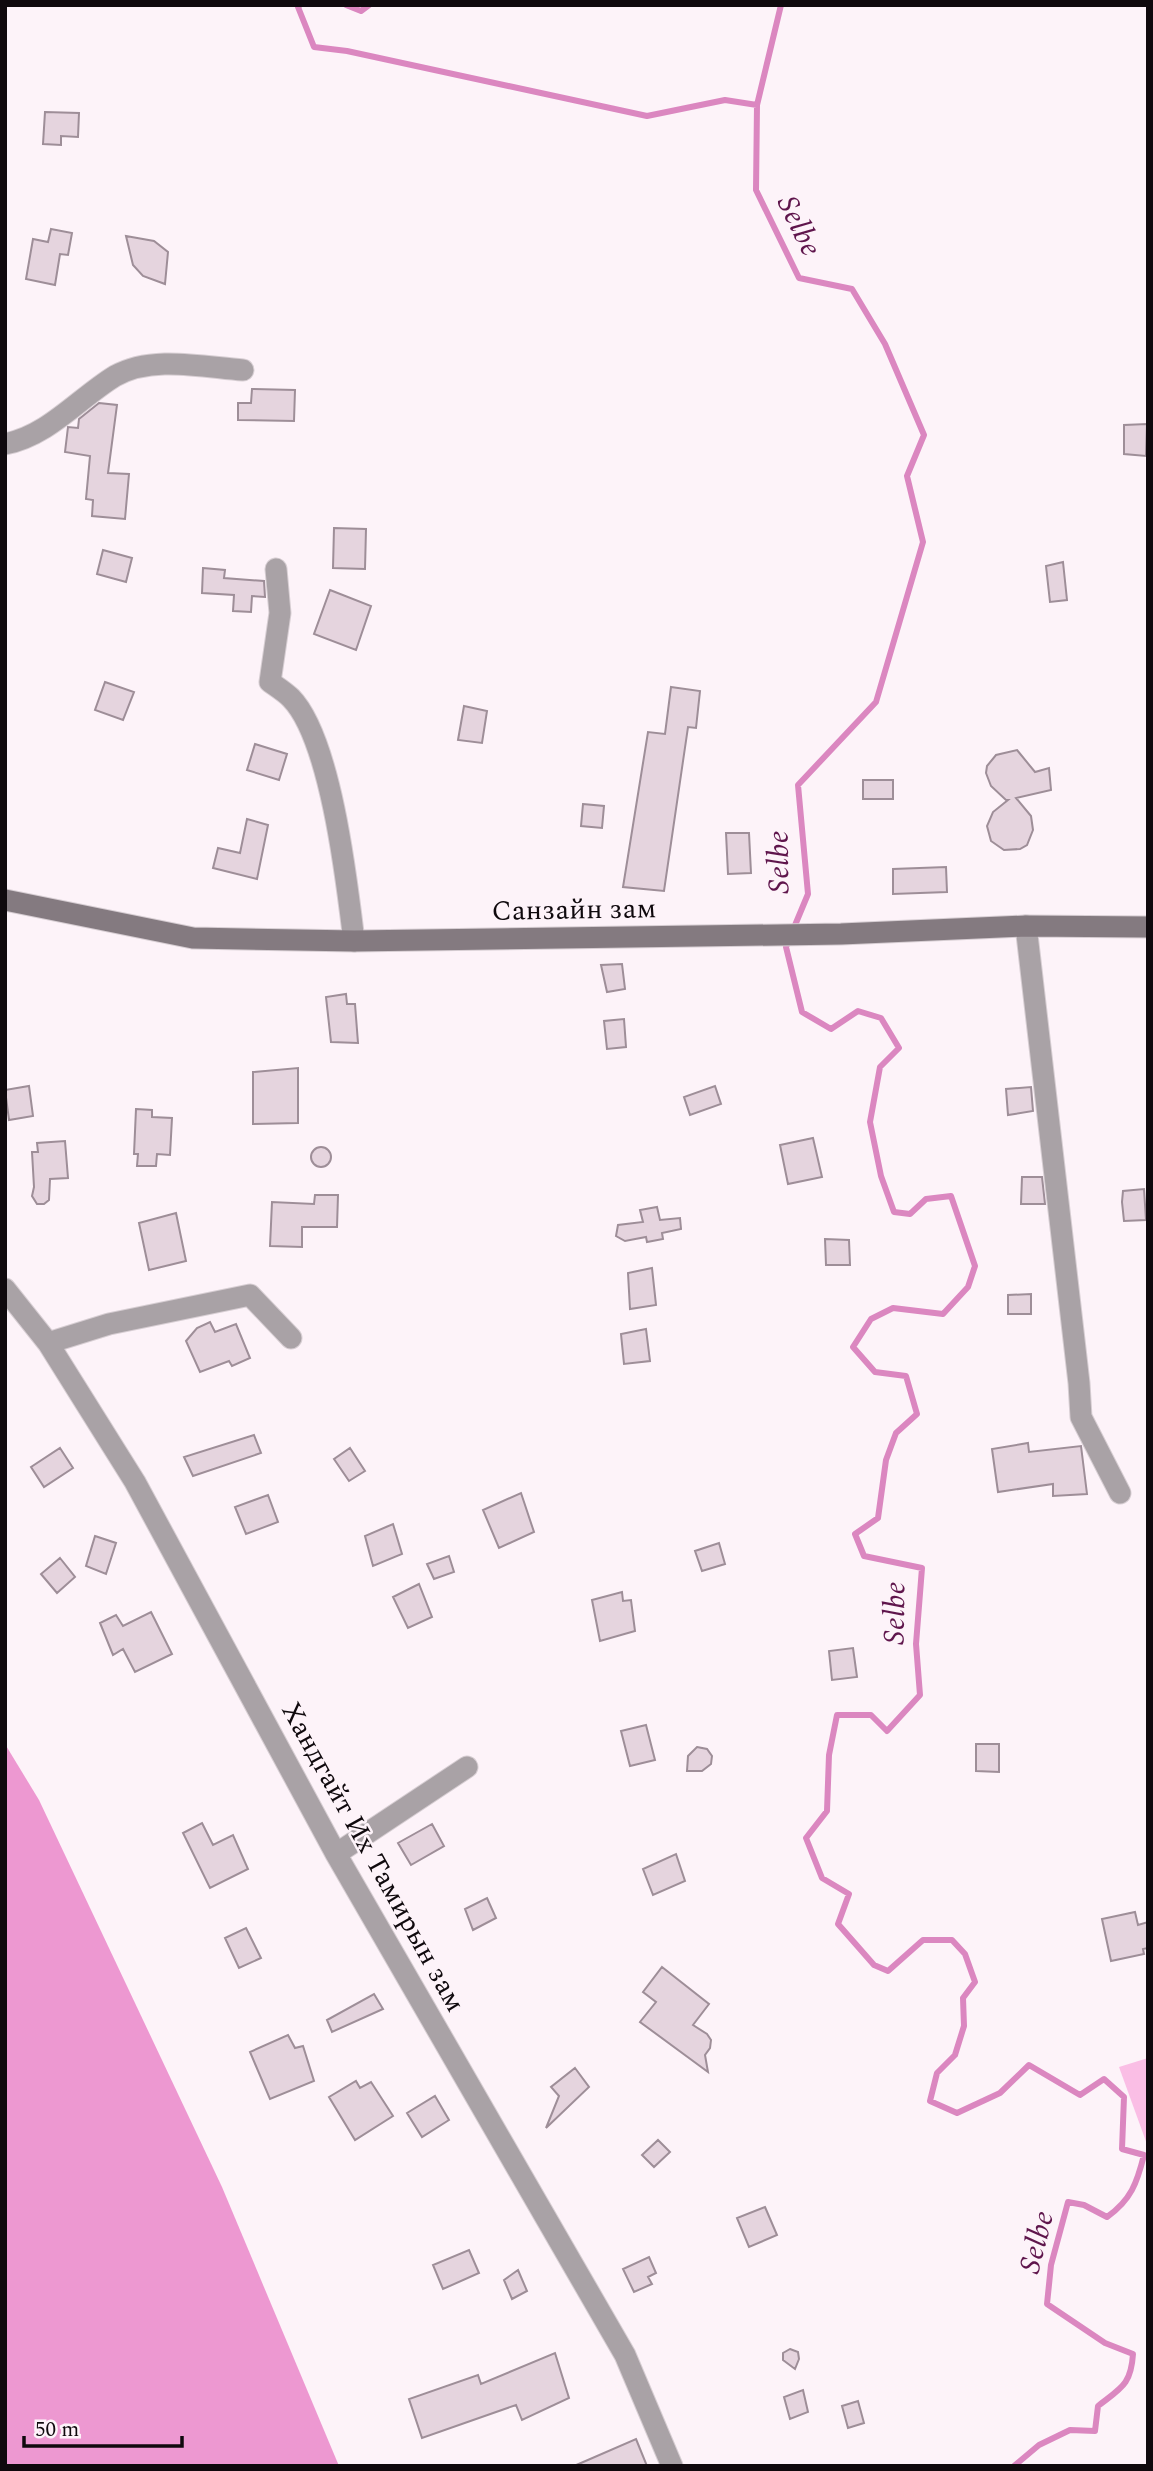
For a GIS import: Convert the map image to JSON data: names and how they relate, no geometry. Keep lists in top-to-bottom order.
{
  "streets": {
    "main road": ["Санзайн зам"],
    "street": ["Хандгайт Их Тамирын зам"]
  },
  "water": ["Selbe"],
  "scale_bar": "50 m"
}
